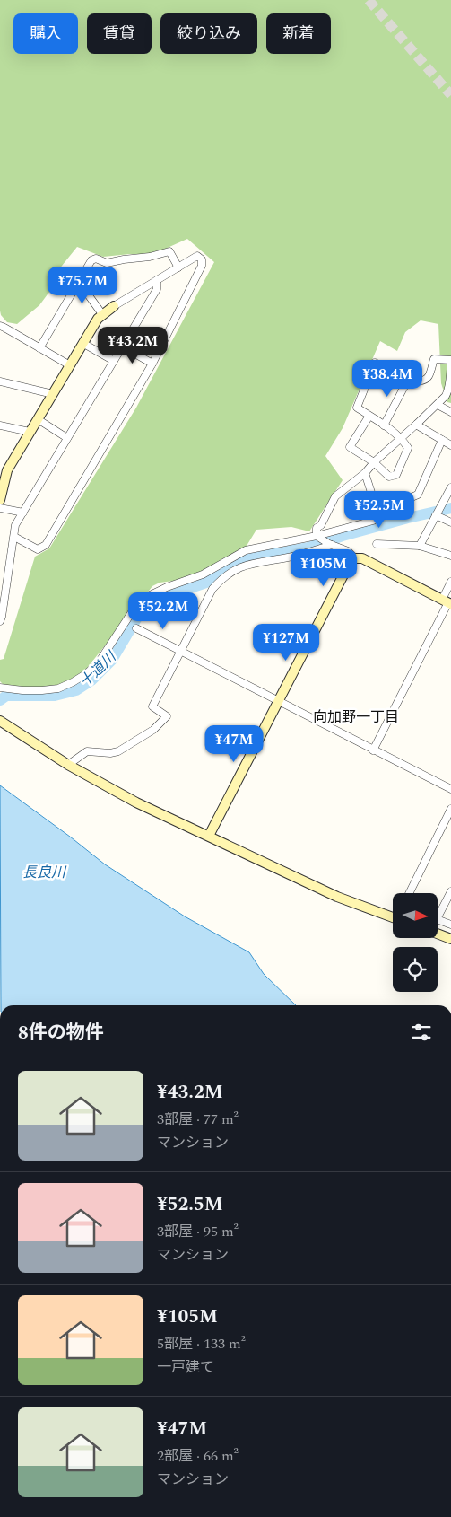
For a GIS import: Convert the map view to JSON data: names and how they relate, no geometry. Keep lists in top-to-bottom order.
{
  "districts": ["向加野一丁目"],
  "water": ["十道川", "長良川"],
  "north": "right",
  "page": {
    "chip": [
      "購入",
      "賃貸",
      "絞り込み",
      "新着"
    ],
    "price": [
      "¥75.7M",
      "¥43.2M",
      "¥38.4M",
      "¥52.5M",
      "¥105M",
      "¥52.2M",
      "¥127M",
      "¥47M"
    ],
    "heading": "8件の物件",
    "list": [
      {
        "name": "¥43.2M",
        "note": "3部屋 · 77 m² · マンション"
      },
      {
        "name": "¥52.5M",
        "note": "3部屋 · 95 m² · マンション"
      },
      {
        "name": "¥105M",
        "note": "5部屋 · 133 m² · 一戸建て"
      },
      {
        "name": "¥47M",
        "note": "2部屋 · 66 m² · マンション"
      }
    ]
  }
}
